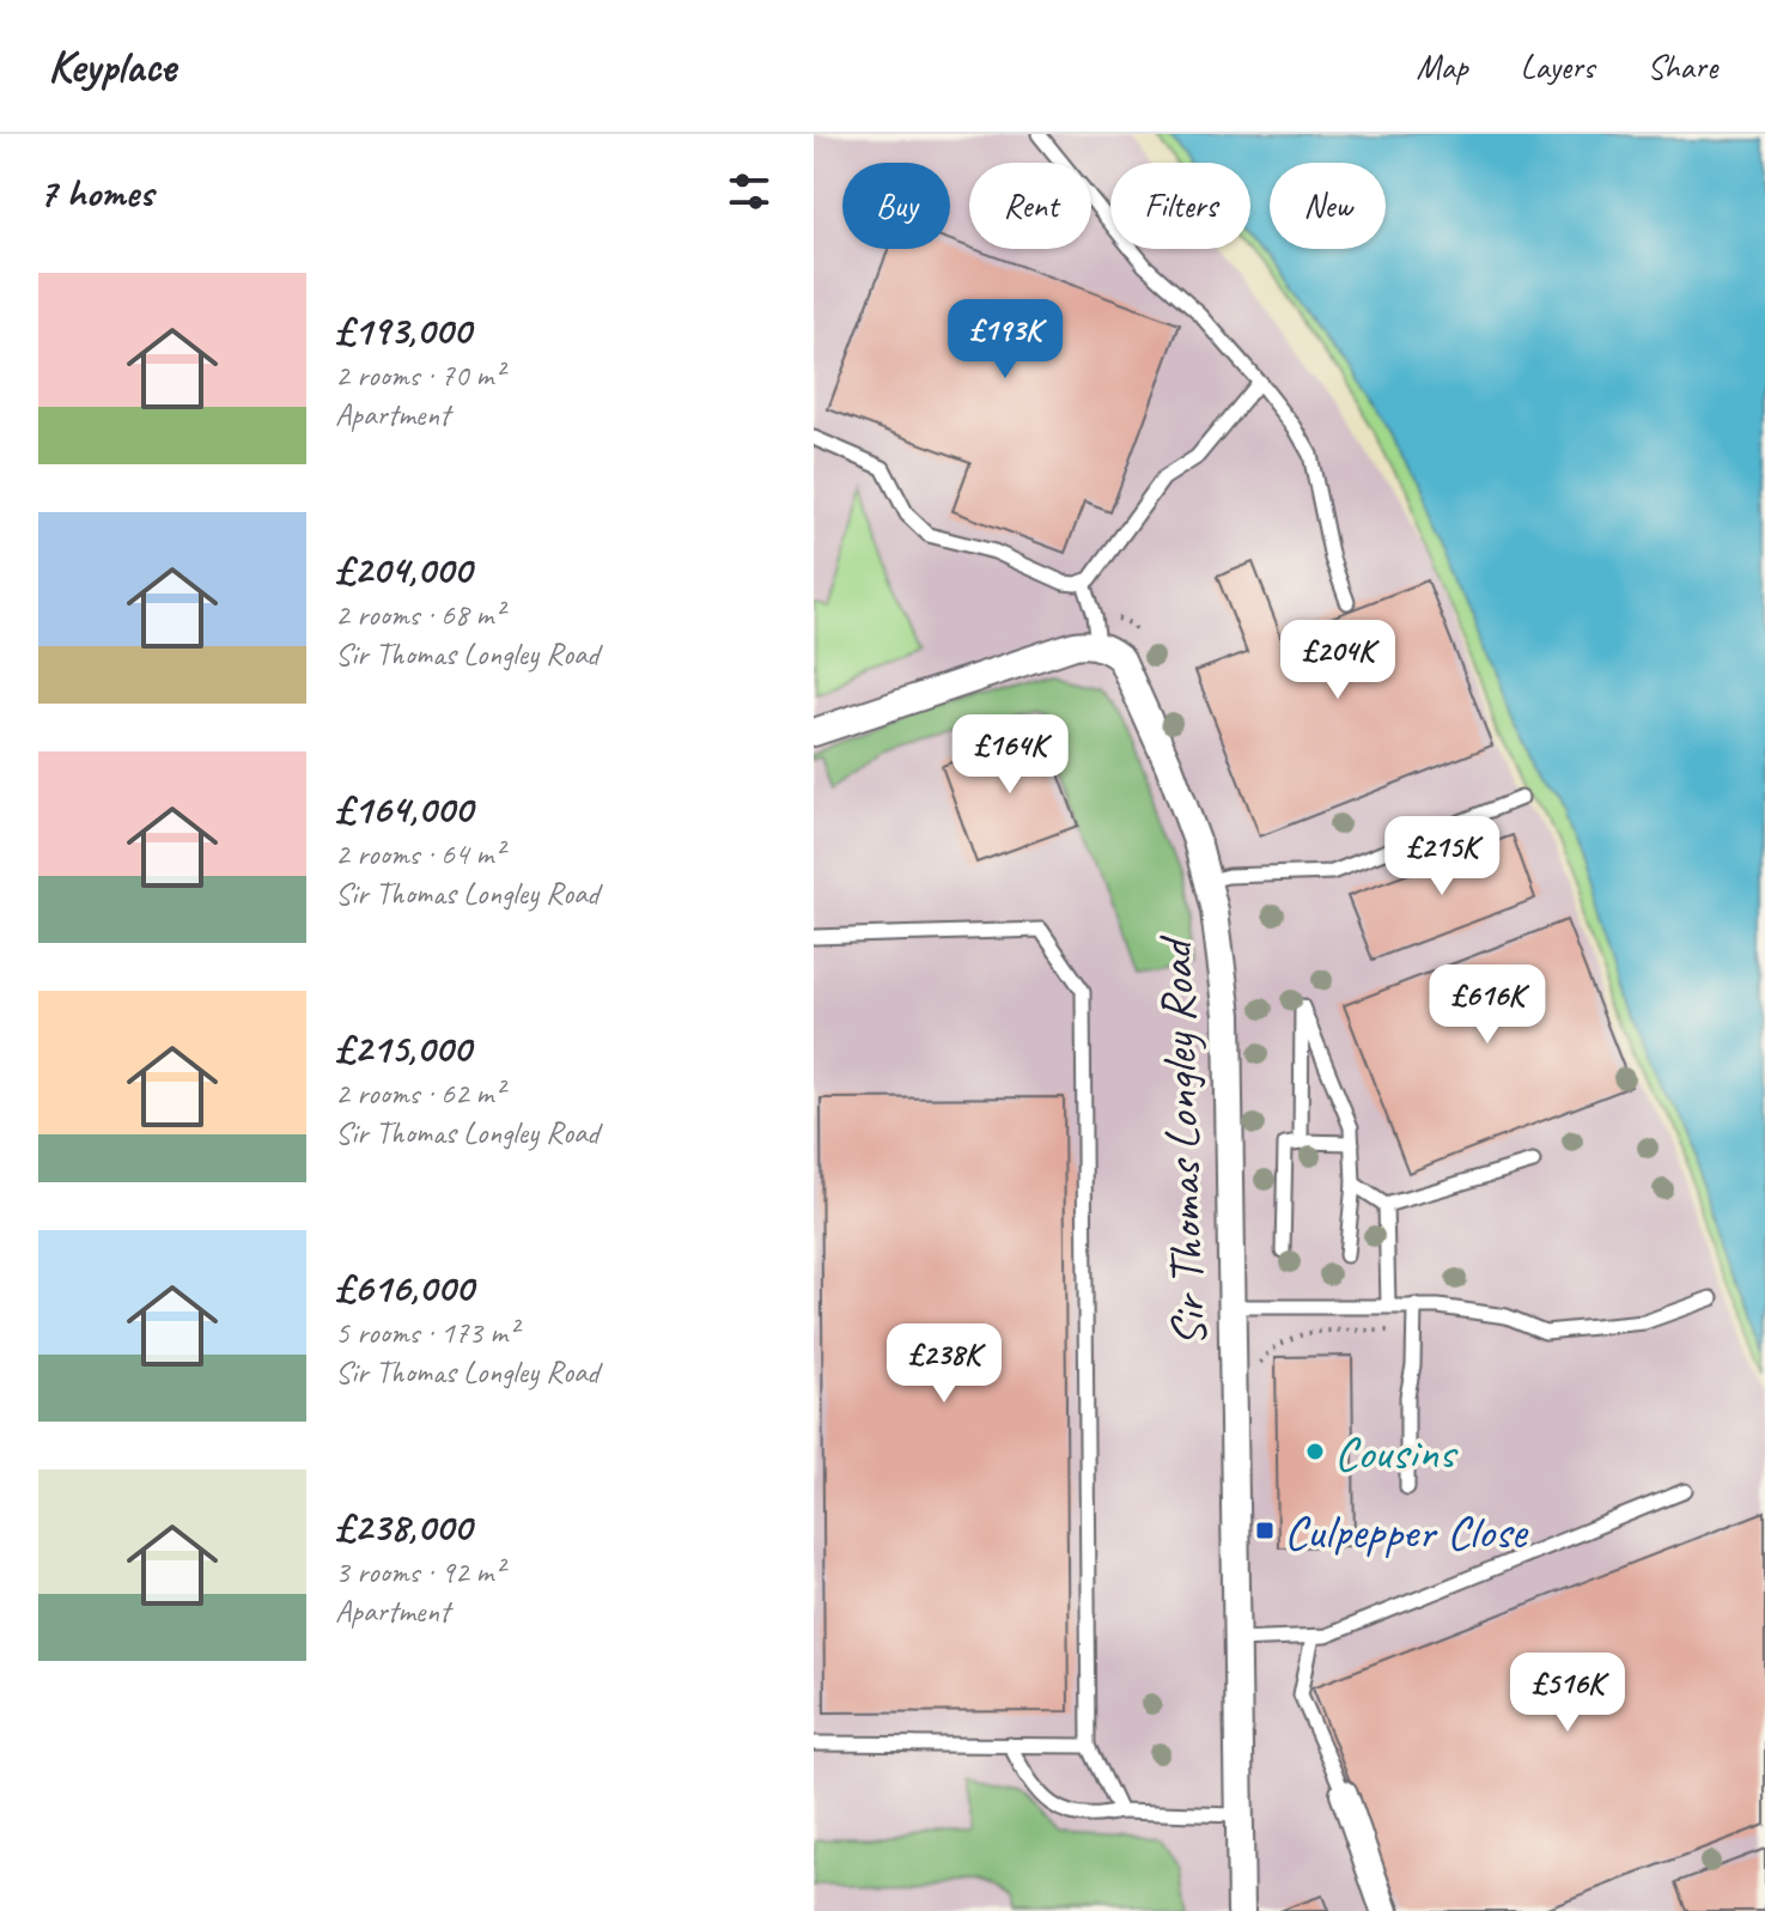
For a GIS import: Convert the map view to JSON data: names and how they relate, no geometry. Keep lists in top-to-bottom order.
{
  "streets": {
    "street": ["Sir Thomas Longley Road"]
  },
  "places": {
    "other": ["Cousins"],
    "transit": ["Culpepper Close"]
  },
  "page": {
    "header": "Keyplace",
    "nav": ["Map", "Layers", "Share"],
    "heading": "7 homes",
    "chip": [
      "Buy",
      "Rent",
      "Filters",
      "New"
    ],
    "list": [
      {
        "name": "£193,000",
        "note": "2 rooms · 70 m² · Apartment"
      },
      {
        "name": "£204,000",
        "note": "2 rooms · 68 m² · Sir Thomas Longley Road"
      },
      {
        "name": "£164,000",
        "note": "2 rooms · 64 m² · Sir Thomas Longley Road"
      },
      {
        "name": "£215,000",
        "note": "2 rooms · 62 m² · Sir Thomas Longley Road"
      },
      {
        "name": "£616,000",
        "note": "5 rooms · 173 m² · Sir Thomas Longley Road"
      },
      {
        "name": "£238,000",
        "note": "3 rooms · 92 m² · Apartment"
      }
    ],
    "price": [
      "£193K",
      "£204K",
      "£164K",
      "£215K",
      "£616K",
      "£238K",
      "£516K"
    ]
  }
}
